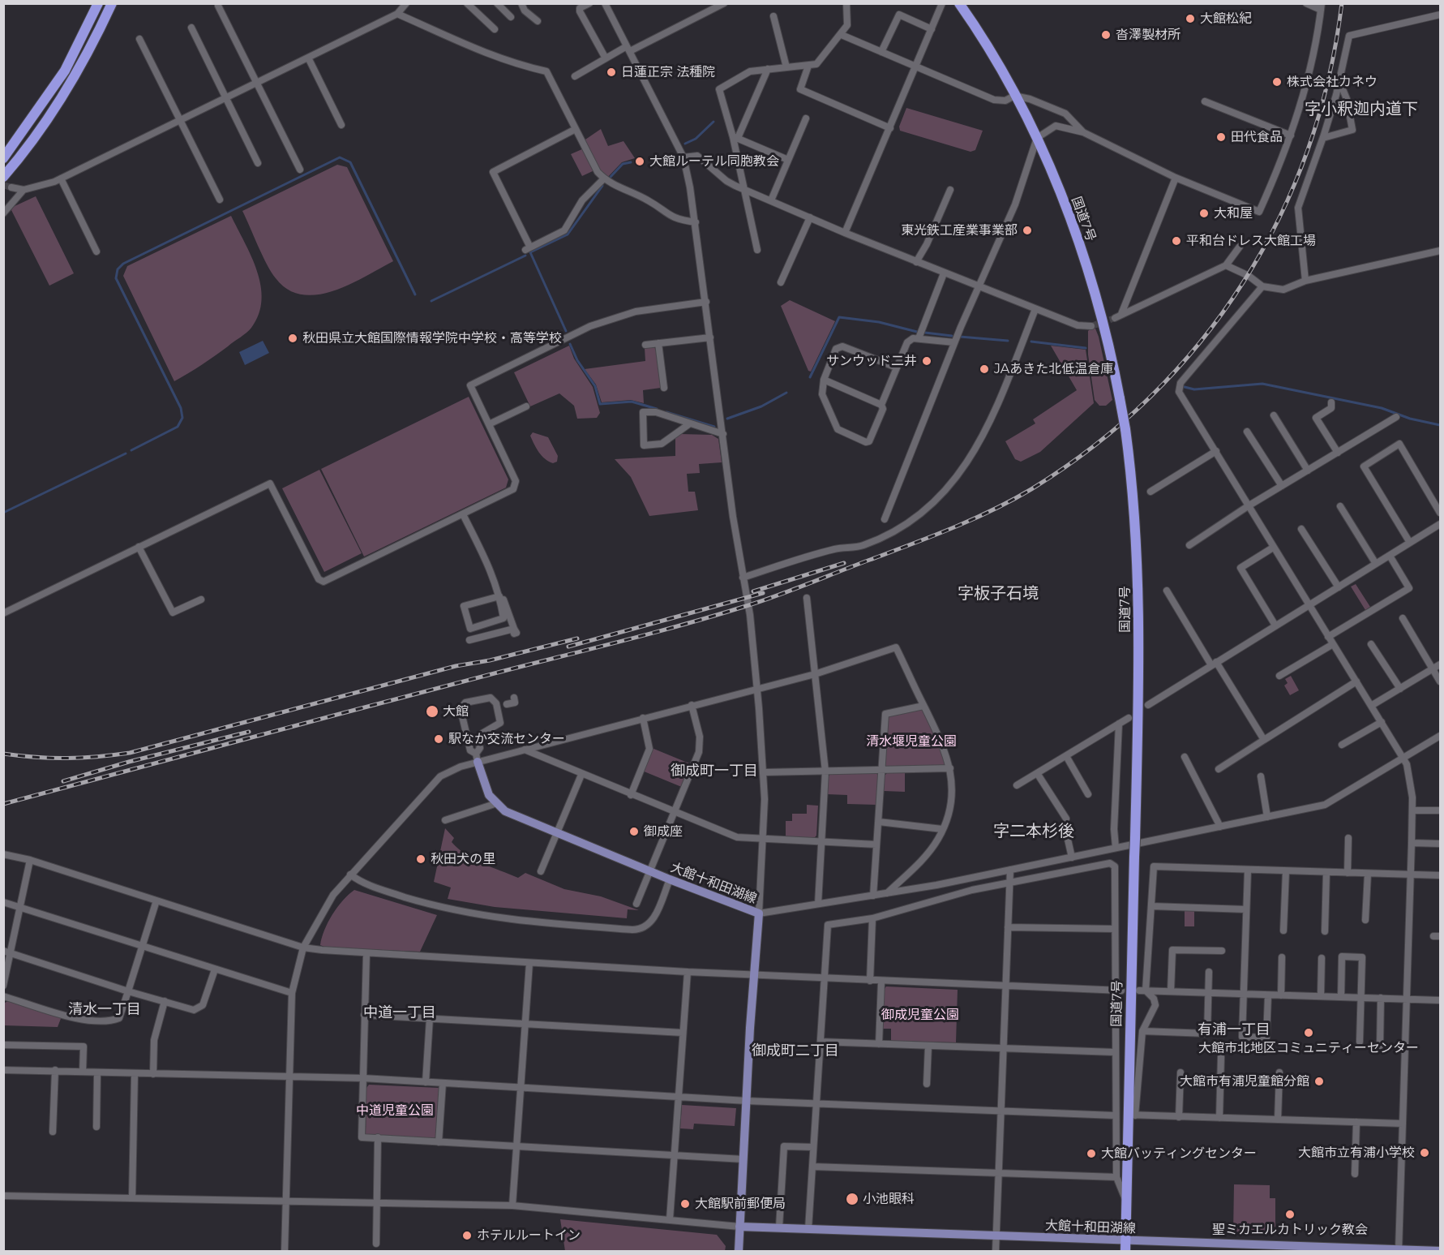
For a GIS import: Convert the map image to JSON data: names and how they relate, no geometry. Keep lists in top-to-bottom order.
{
  "streets": {
    "highway": ["国道7号"],
    "main road": ["大館十和田湖線"]
  },
  "crossings": [
    ["国道7号", "大館十和田湖線"]
  ],
  "districts": [
    "字小釈迦内道下",
    "字板子石境",
    "御成町一丁目",
    "字二本杉後",
    "清水一丁目",
    "中道一丁目",
    "有浦一丁目",
    "御成町二丁目"
  ],
  "parks": ["清水堰児童公園", "御成児童公園", "中道児童公園"],
  "places": [
    "大館松紀",
    "沓澤製材所",
    "日蓮正宗 法種院",
    "株式会社カネウ",
    "田代食品",
    "大館ルーテル同胞教会",
    "大和屋",
    "東光鉄工産業事業部",
    "平和台ドレス大館工場",
    "秋田県立大館国際情報学院中学校・高等学校",
    "サンウッド二井",
    "JAあきた北低温倉庫",
    "大館",
    "駅なか交流センター",
    "御成座",
    "秋田犬の里",
    "大館市北地区コミュニティーセンター",
    "大館市有浦児童館分館",
    "大館市立有浦小学校",
    "大館バッティングセンター",
    "小池眼科",
    "大館駅前郵便局",
    "聖ミカエルカトリック教会",
    "ホテルルートイン"
  ]
}
